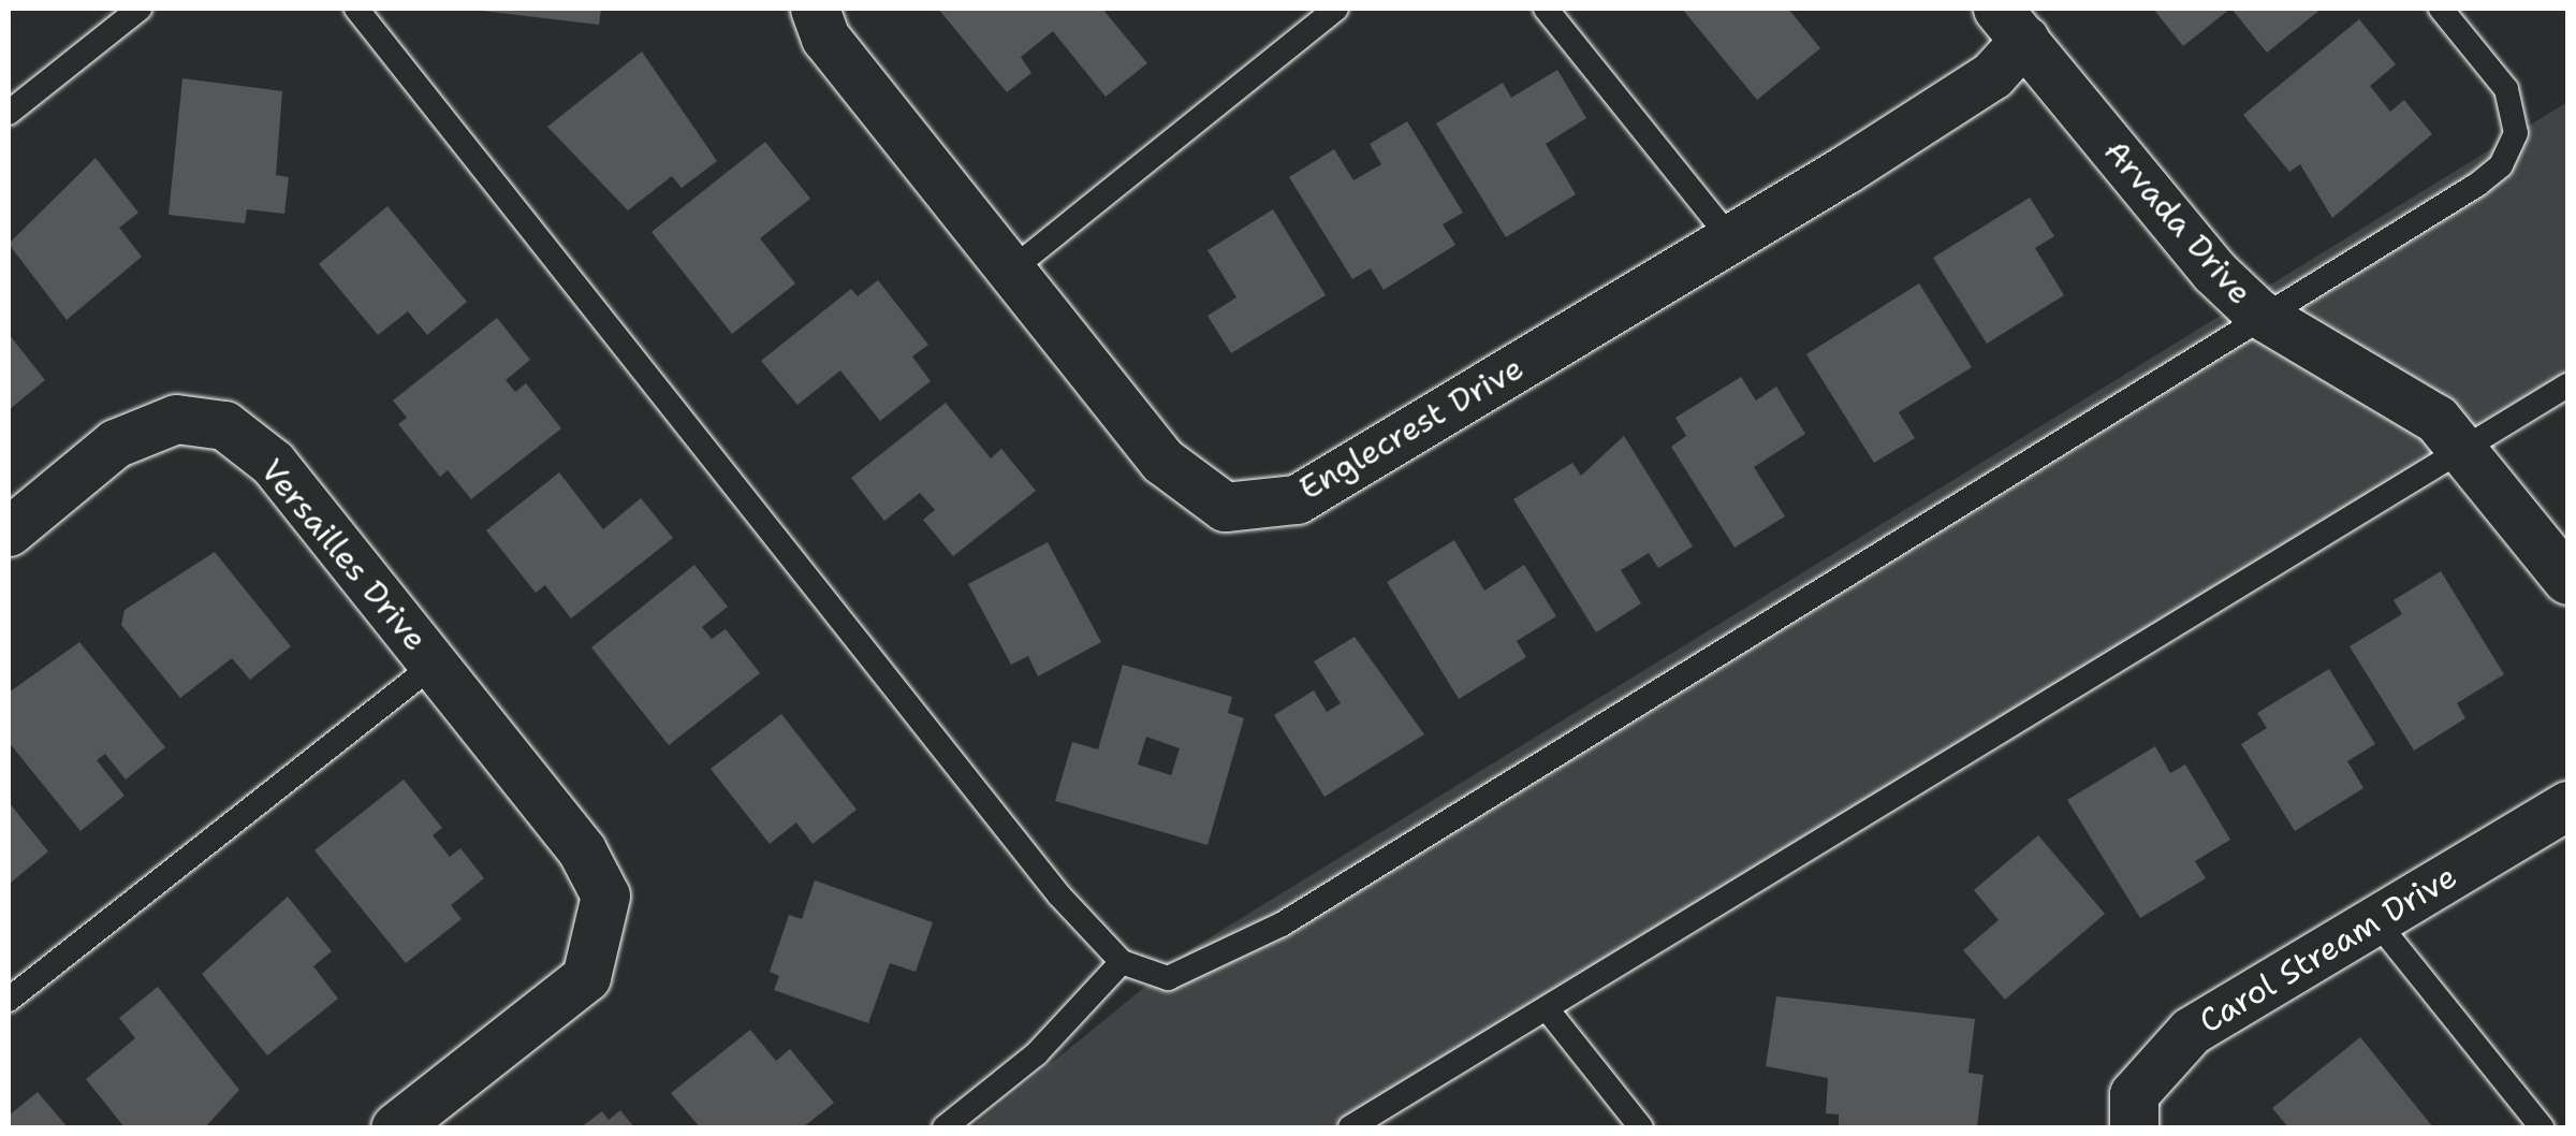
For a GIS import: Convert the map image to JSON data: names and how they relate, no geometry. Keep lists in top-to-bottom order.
{
  "streets": {
    "street": [
      "Arvada Drive",
      "Englecrest Drive",
      "Versailles Drive",
      "Carol Stream Drive"
    ]
  },
  "crossings": [
    ["Arvada Drive", "Englecrest Drive"]
  ]
}
